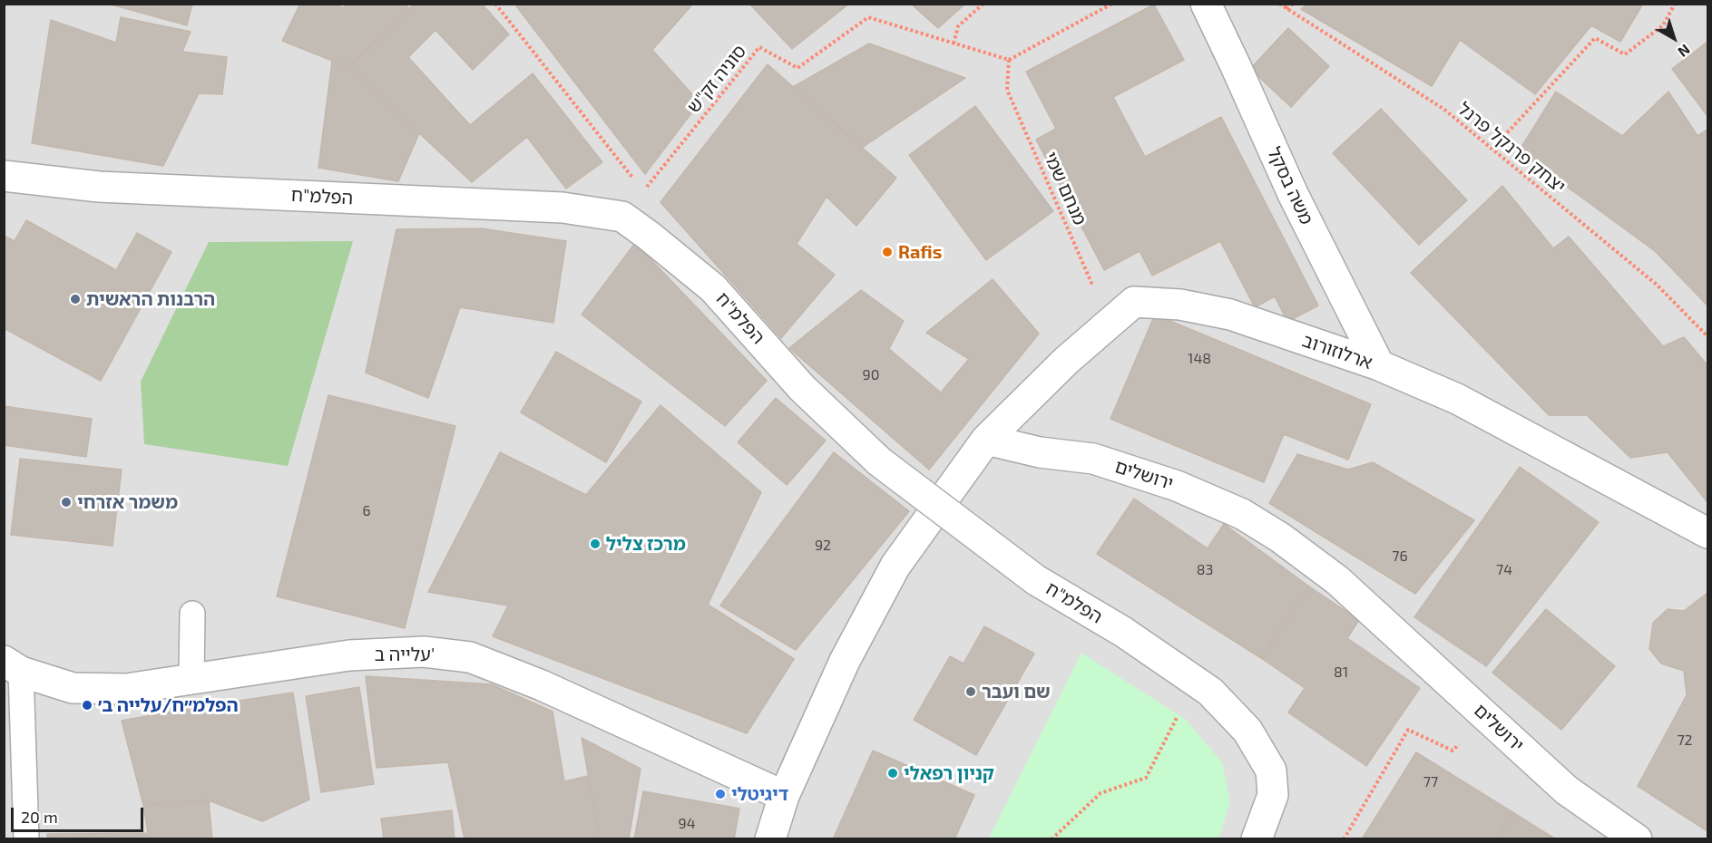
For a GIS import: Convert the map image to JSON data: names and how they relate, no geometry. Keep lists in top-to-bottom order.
{
  "streets": {
    "street": [
      "משה בסקל",
      "הפלמ\"ח",
      "ארלוזורוב",
      "ירושלים",
      "עלייה ב'"
    ],
    "path": ["סוניה זק\"ש", "יצחק פרנקל פרנל", "מנחם שמי"]
  },
  "crossings": [
    ["סוניה זק\"ש", "מנחם שמי"],
    ["סוניה זק\"ש", "הפלמ\"ח"],
    ["משה בסקל", "ארלוזורוב"],
    ["מנחם שמי", "ארלוזורוב"]
  ],
  "places": [
    "Rafis",
    "הרבנות הראשית",
    "משמר אזרחי",
    "מרכז צליל",
    "שם ועבר",
    "הפלמ״ח/עלייה ב׳",
    "קניון רפאלי",
    "דיגיטלי"
  ],
  "house_numbers": [
    "148",
    "90",
    "6",
    "92",
    "76",
    "83",
    "74",
    "81",
    "72",
    "77",
    "94"
  ],
  "scale_bar": "20 m",
  "north": "bottom right"
}
